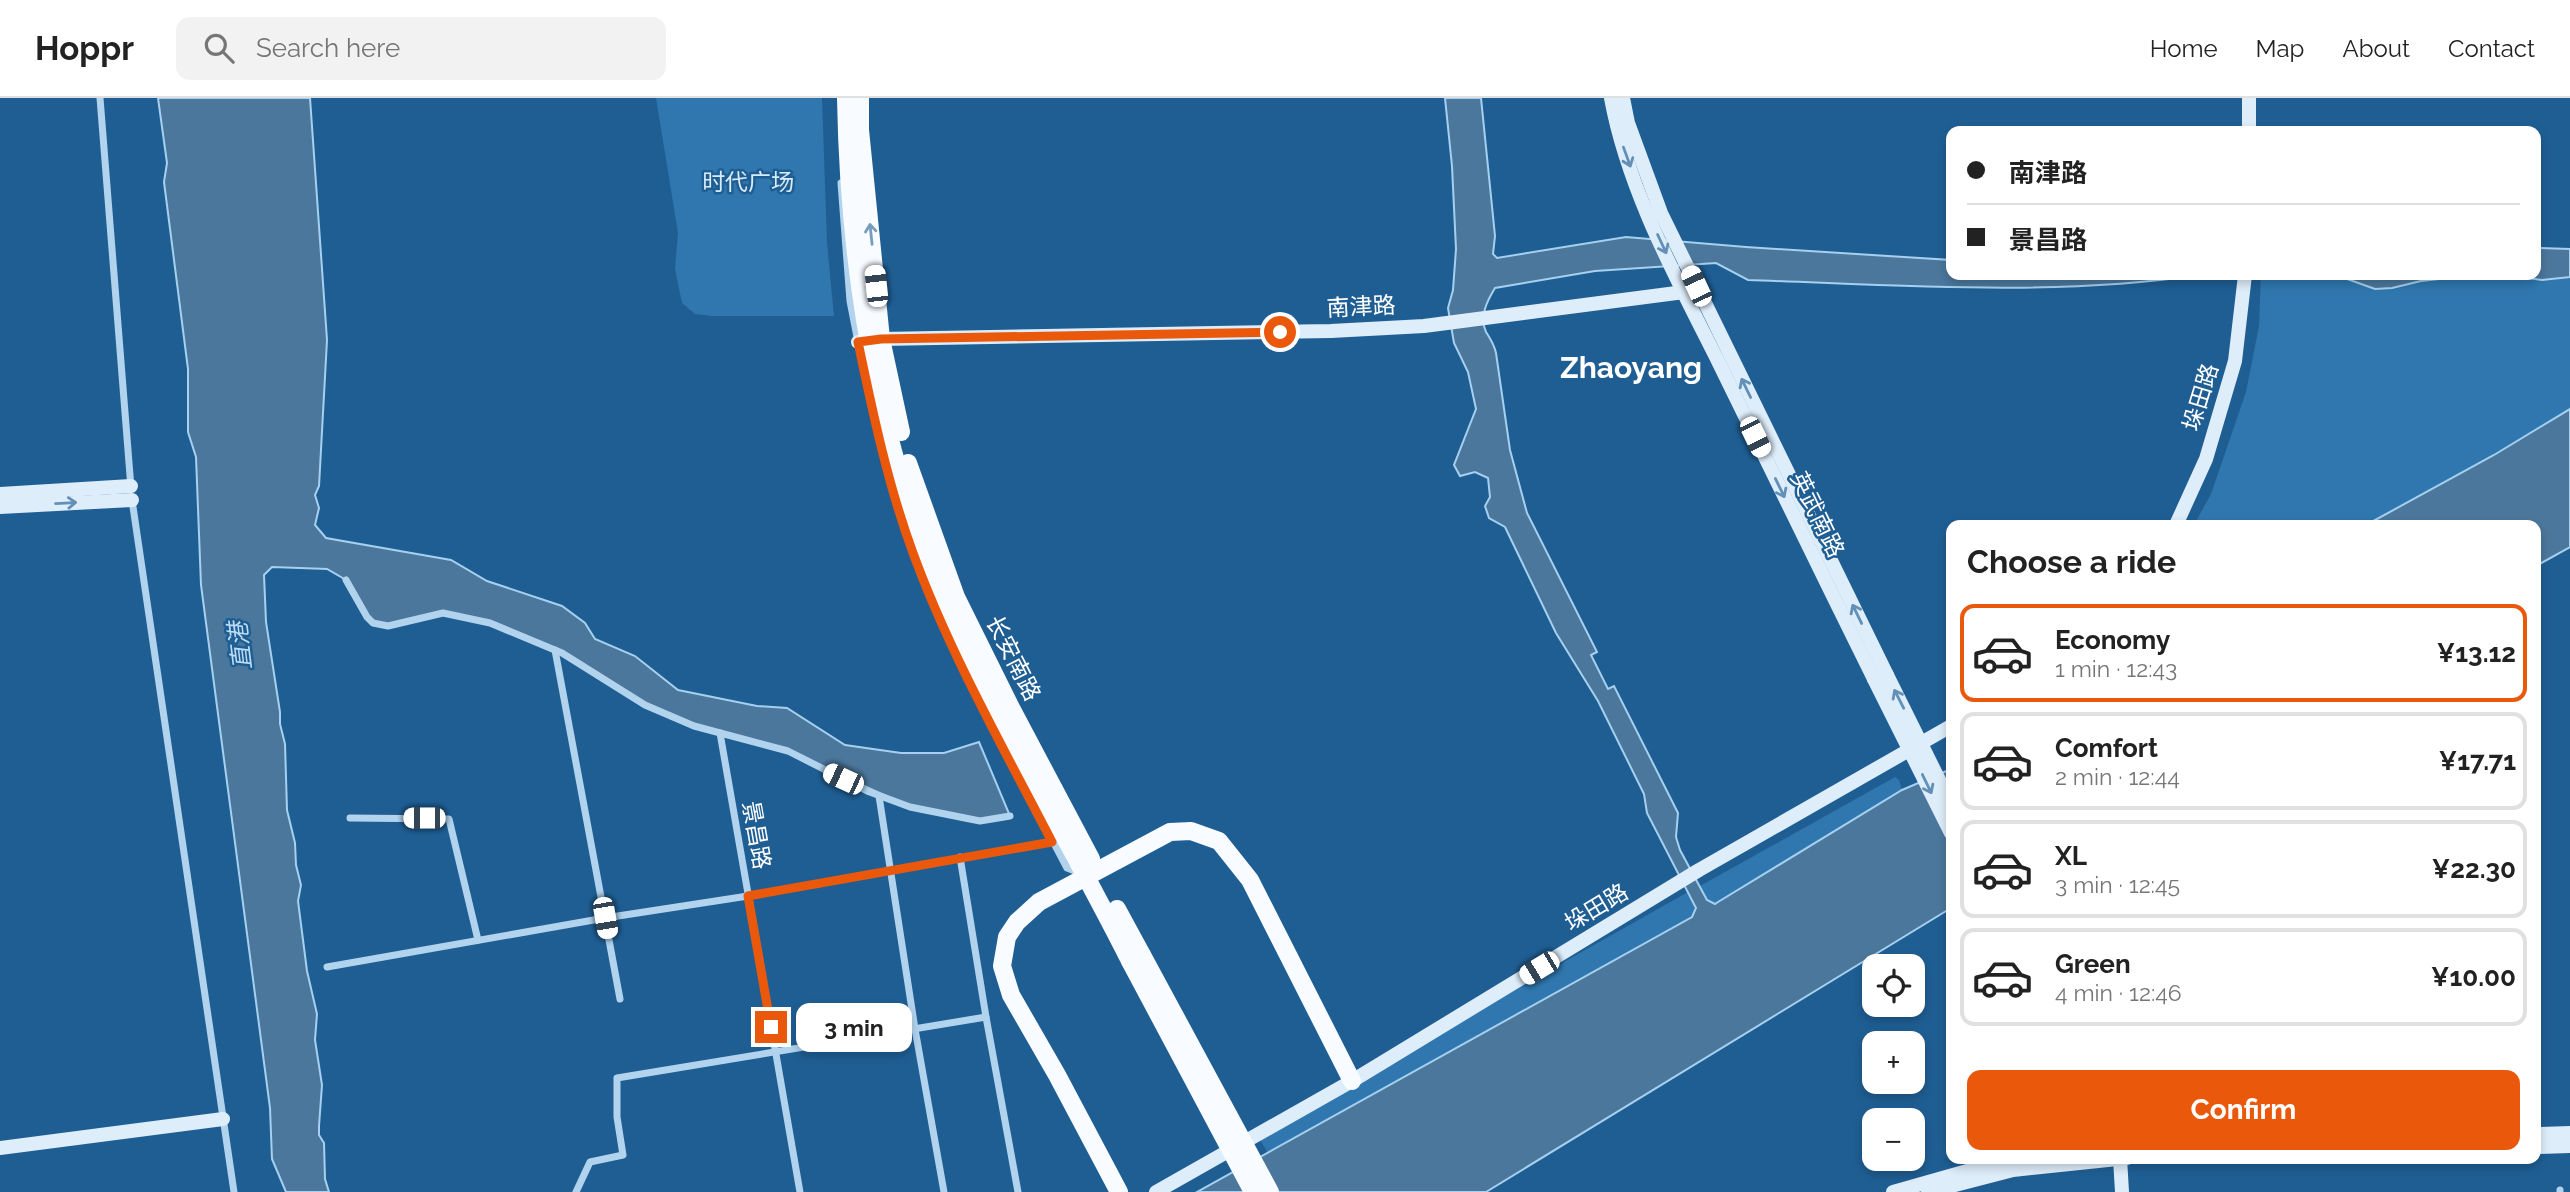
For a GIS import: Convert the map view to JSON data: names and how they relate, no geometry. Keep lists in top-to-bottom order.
{
  "streets": {
    "main road": ["长安南路"],
    "street": [
      "南津路",
      "垛田路",
      "英武南路",
      "景昌路"
    ]
  },
  "crossings": [
    ["南津路", "英武南路"],
    ["南津路", "长安南路"]
  ],
  "districts": ["Zhaoyang"],
  "water": ["直港"],
  "parks": ["时代广场"],
  "page": {
    "header": "Hoppr",
    "search": "Search here",
    "nav": [
      "Home",
      "Map",
      "About",
      "Contact"
    ],
    "banner": ["南津路", "景昌路"],
    "heading": "Choose a ride",
    "list": [
      {
        "name": "Economy",
        "note": "1 min · 12:43",
        "value": "¥13.12"
      },
      {
        "name": "Comfort",
        "note": "2 min · 12:44",
        "value": "¥17.71"
      },
      {
        "name": "XL",
        "note": "3 min · 12:45",
        "value": "¥22.30"
      },
      {
        "name": "Green",
        "note": "4 min · 12:46",
        "value": "¥10.00"
      }
    ],
    "map_buttons": ["+", "−"],
    "bubble": "3 min",
    "buttons": "Confirm"
  }
}
